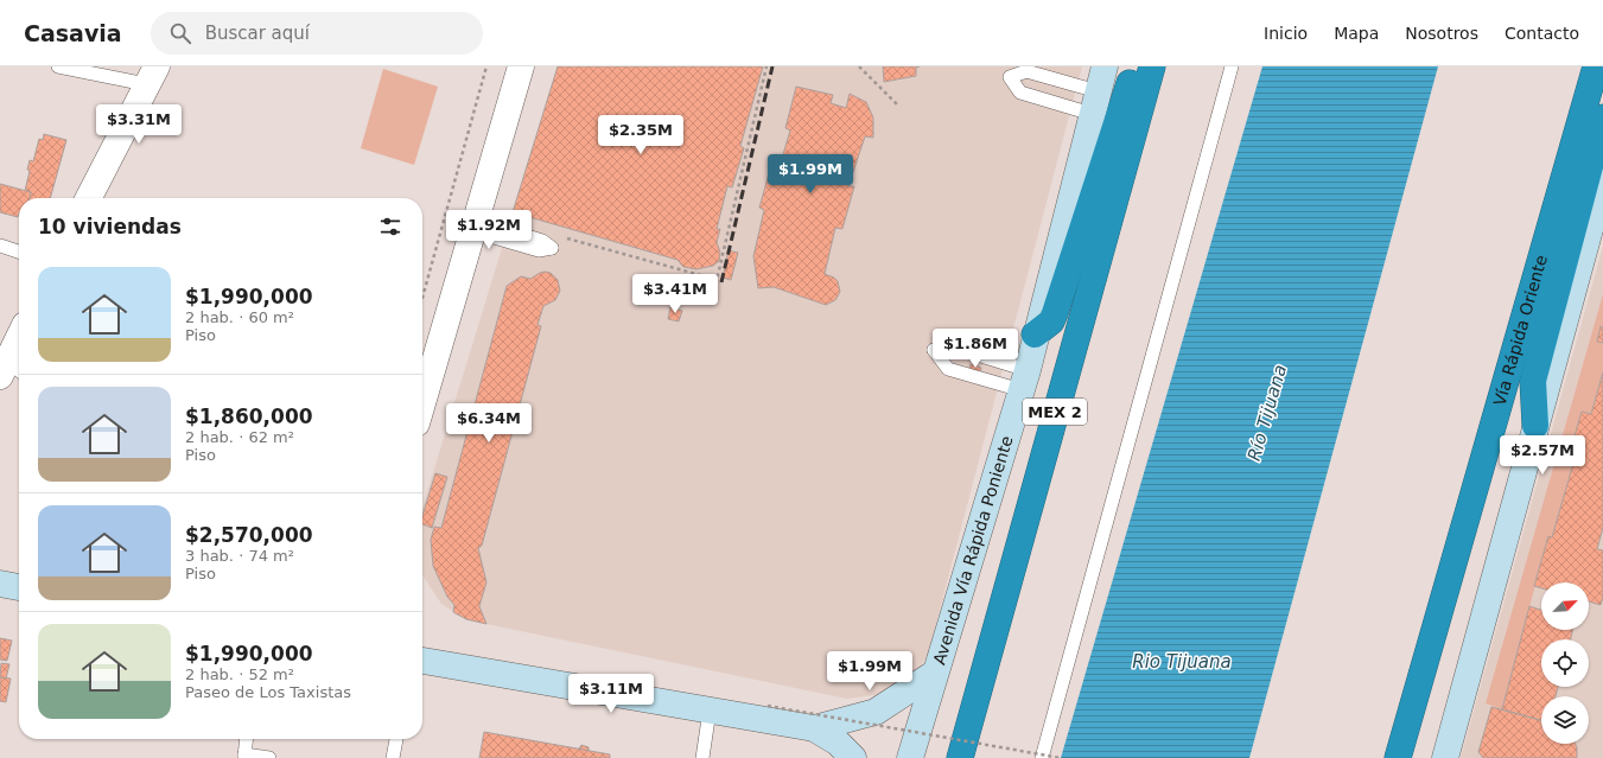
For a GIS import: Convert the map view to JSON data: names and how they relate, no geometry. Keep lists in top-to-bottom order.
{
  "streets": {
    "highway": ["Vía Rápida Oriente", "MEX 2"],
    "main road": ["Avenida Vía Rápida Poniente"]
  },
  "water": ["Río Tijuana", "Rio Tijuana"],
  "north": "top right",
  "page": {
    "header": "Casavia",
    "search": "Buscar aquí",
    "nav": [
      "Inicio",
      "Mapa",
      "Nosotros",
      "Contacto"
    ],
    "price": [
      "$3.31M",
      "$2.35M",
      "$1.99M",
      "$1.92M",
      "$3.41M",
      "$1.86M",
      "$6.34M",
      "$2.57M",
      "$1.99M",
      "$3.11M"
    ],
    "heading": "10 viviendas",
    "list": [
      {
        "name": "$1,990,000",
        "note": "2 hab. · 60 m² · Piso"
      },
      {
        "name": "$1,860,000",
        "note": "2 hab. · 62 m² · Piso"
      },
      {
        "name": "$2,570,000",
        "note": "3 hab. · 74 m² · Piso"
      },
      {
        "name": "$1,990,000",
        "note": "2 hab. · 52 m² · Paseo de Los Taxistas"
      }
    ]
  }
}
